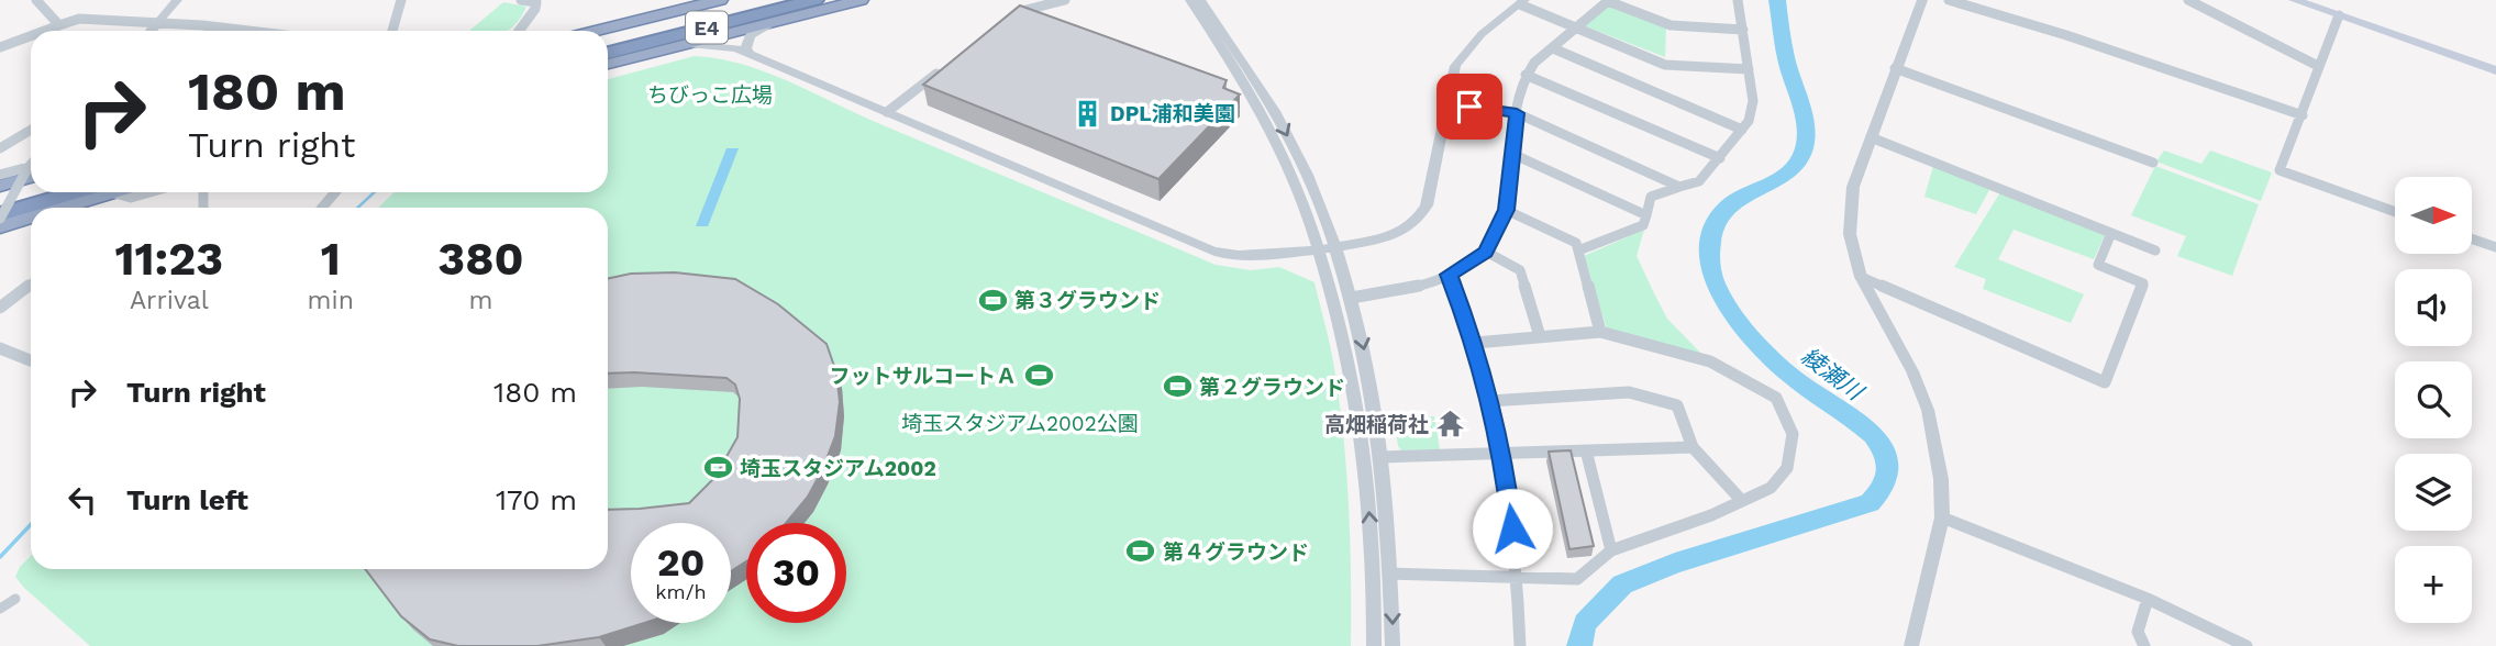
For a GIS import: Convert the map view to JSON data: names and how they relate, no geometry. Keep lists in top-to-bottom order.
{
  "streets": {
    "highway": ["E4"]
  },
  "water": ["綾瀬川"],
  "parks": ["ちびっこ広場", "埼玉スタジアム2002公園"],
  "places": {
    "building": ["DPL浦和美園"],
    "sports": [
      "第３グラウンド",
      "フットサルコートＡ",
      "第２グラウンド",
      "埼玉スタジアム2002",
      "第４グラウンド"
    ],
    "temple": ["高畑稲荷社"]
  },
  "north": "right",
  "page": {
    "turn": ["180 m", "Turn right"],
    "map_buttons": "+",
    "eta": [
      "11:23",
      "Arrival",
      "1",
      "min",
      "380",
      "m"
    ],
    "list": [
      {
        "name": "Turn right",
        "value": "180 m"
      },
      {
        "name": "Turn left",
        "value": "170 m"
      }
    ],
    "speed": "20 km/h",
    "limit": "30"
  }
}
